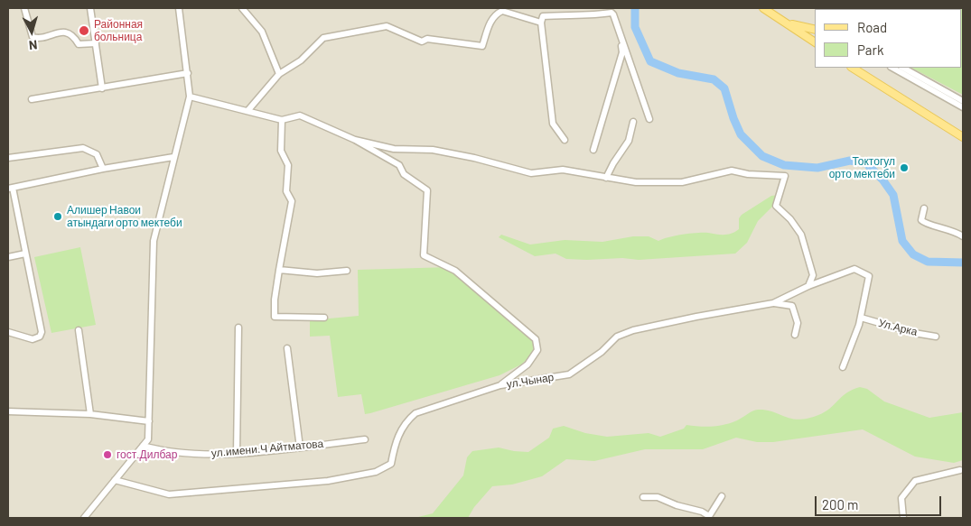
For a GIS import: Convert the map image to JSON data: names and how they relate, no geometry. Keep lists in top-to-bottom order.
{
  "streets": {
    "street": ["Ул.Арка", "ул.Чынар", "ул.имени.Ч Айтматова"]
  },
  "crossings": [
    ["Ул.Арка", "ул.Чынар"]
  ],
  "places": [
    "Районная больница",
    "Токтогул орто мектеби",
    "Алишер Навои атындаги орто мектеби",
    "гост.Дилбар"
  ],
  "legend": ["Road", "Park"],
  "scale_bar": "200 m",
  "north": "bottom"
}
